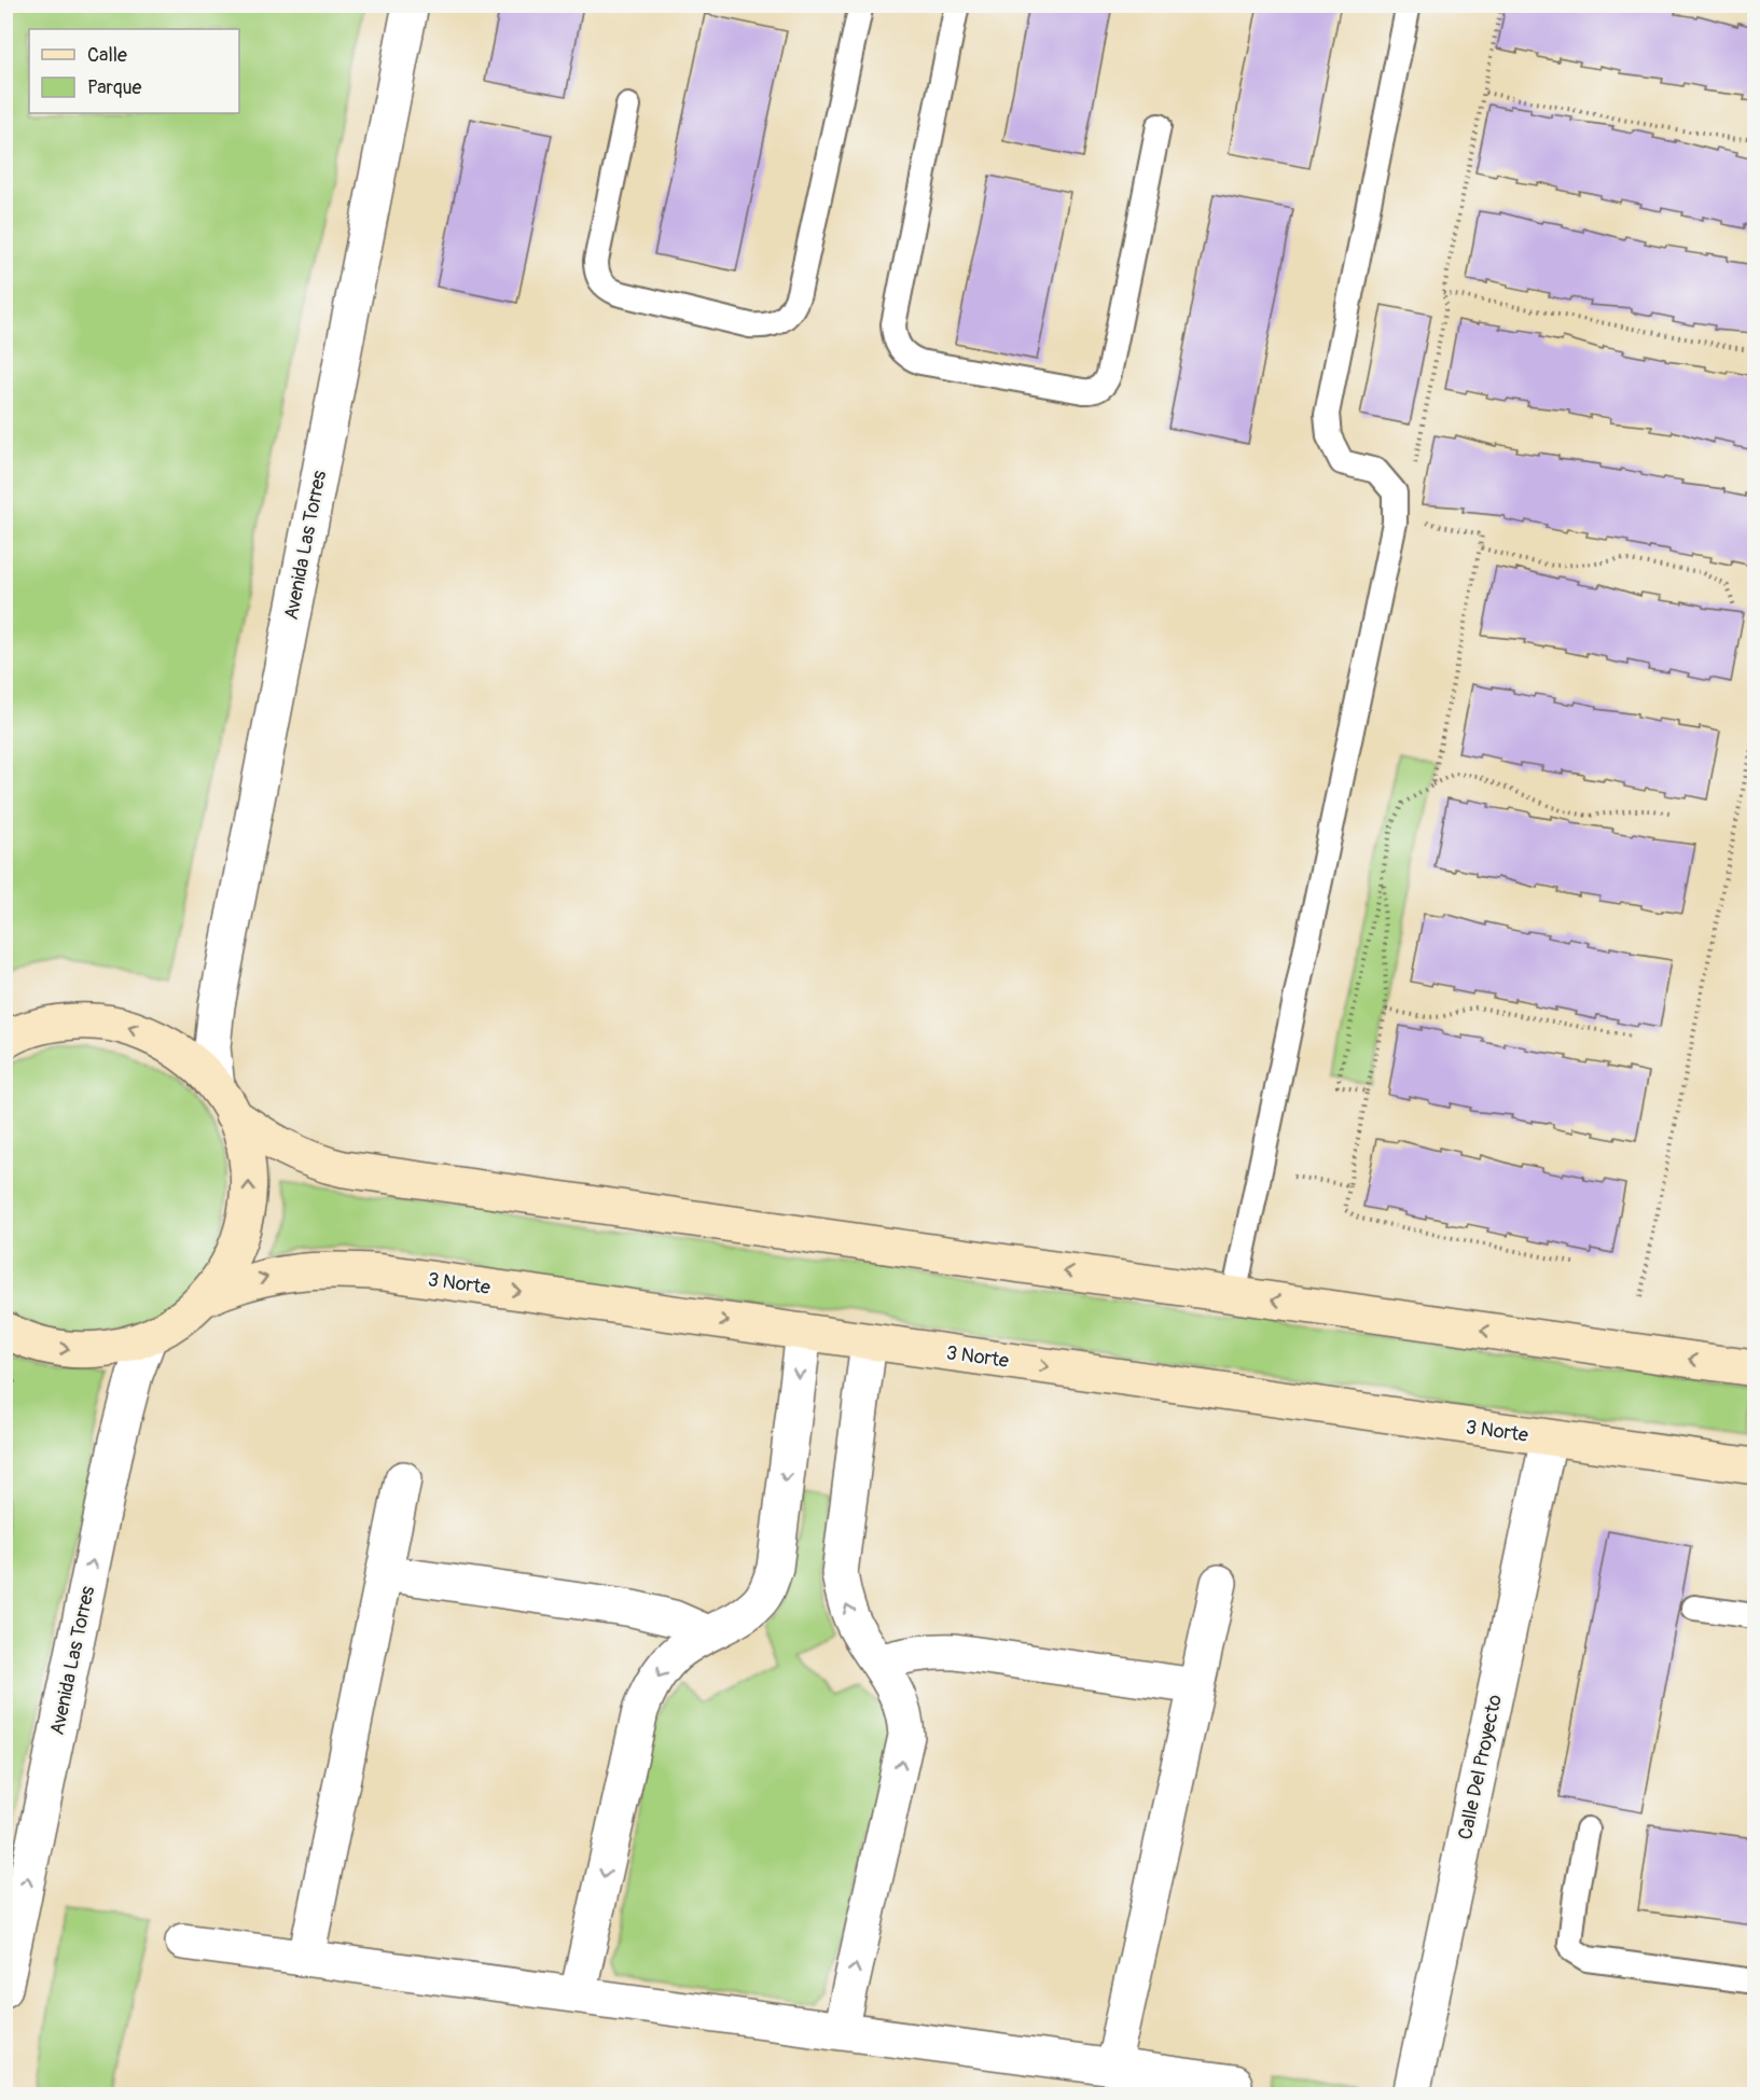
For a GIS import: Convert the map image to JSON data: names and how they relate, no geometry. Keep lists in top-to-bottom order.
{
  "streets": {
    "street": ["Avenida Las Torres", "3 Norte", "Calle Del Proyecto"]
  },
  "crossings": [
    ["3 Norte", "Calle Del Proyecto"]
  ],
  "legend": ["Calle", "Parque"]
}
